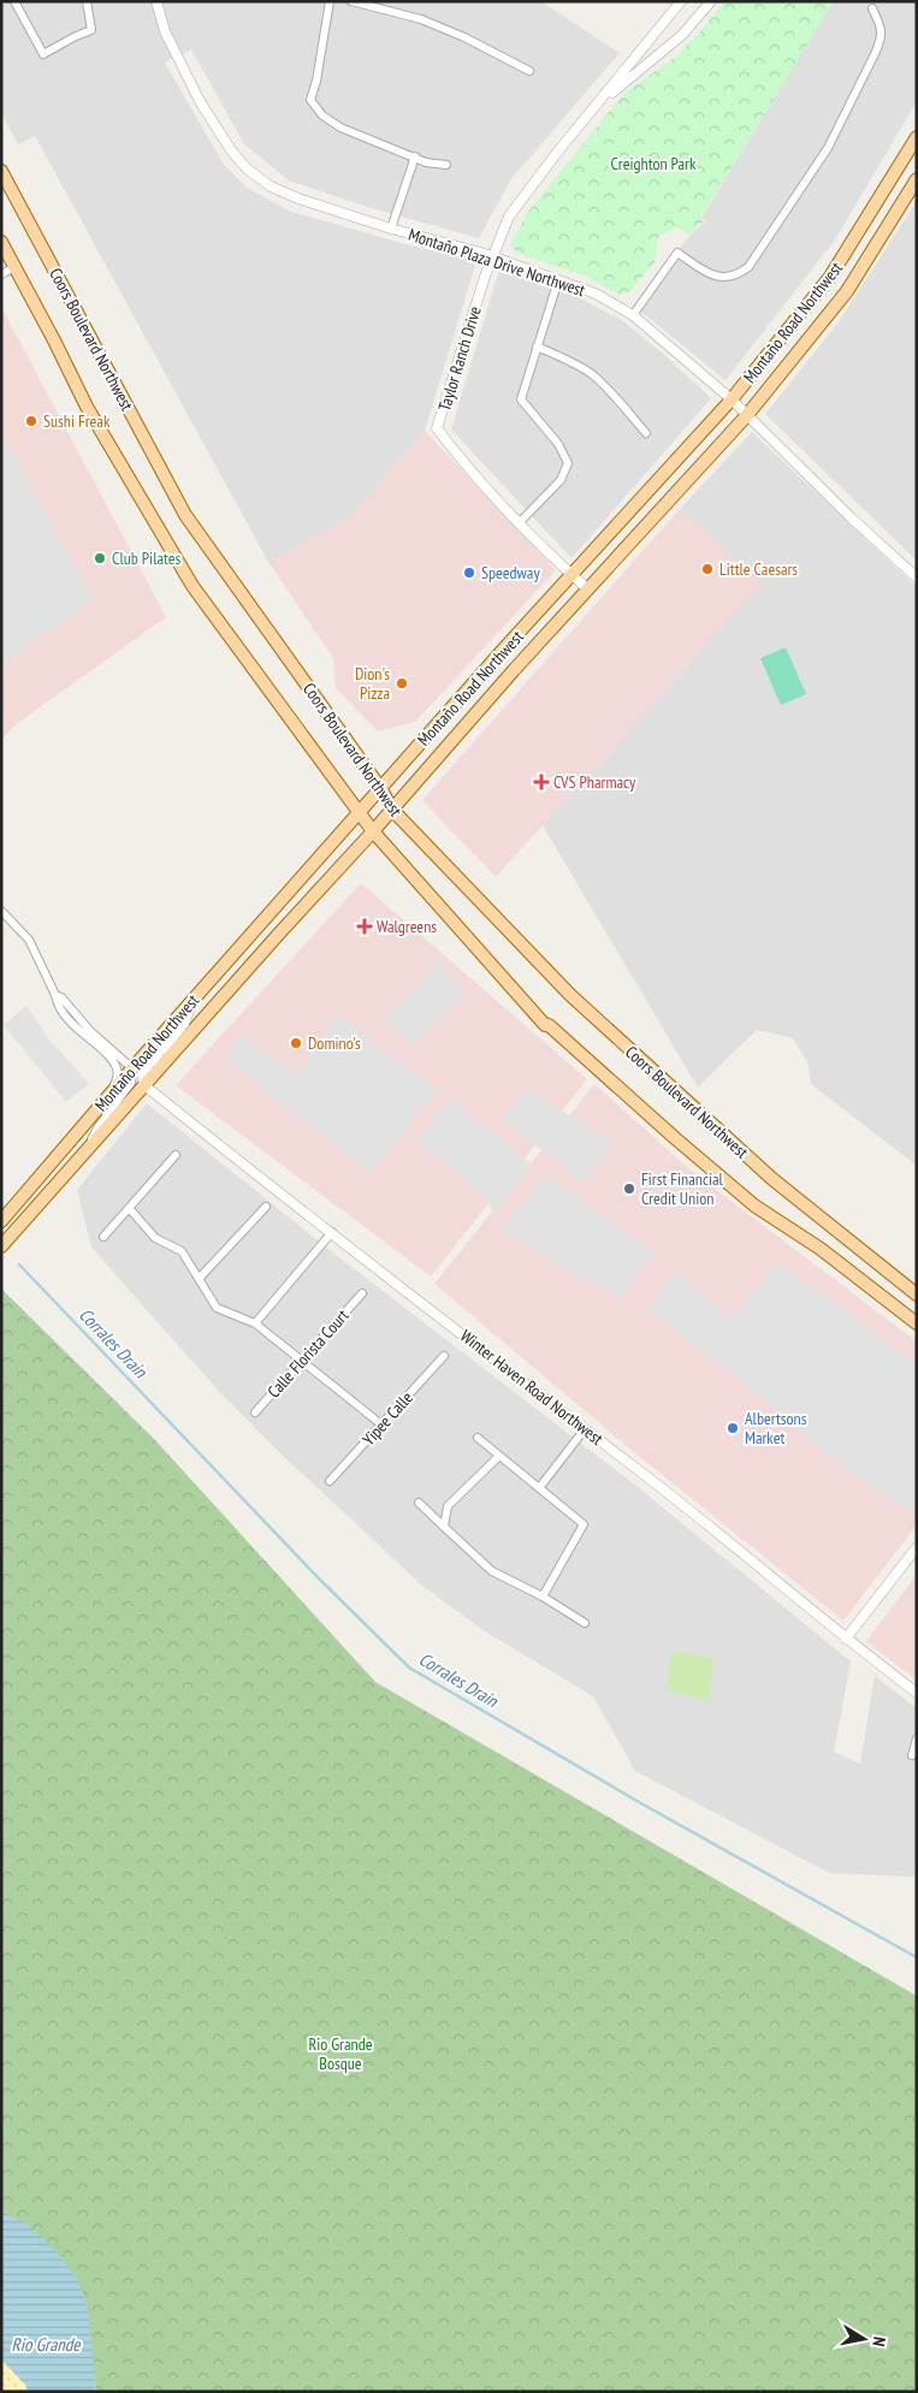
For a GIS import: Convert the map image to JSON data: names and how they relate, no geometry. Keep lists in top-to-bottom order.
{
  "streets": {
    "main road": ["Montaño Road Northwest", "Coors Boulevard Northwest"],
    "street": [
      "Montaño Plaza Drive Northwest",
      "Taylor Ranch Drive",
      "Calle Florista Court",
      "Winter Haven Road Northwest",
      "Yipee Calle"
    ]
  },
  "crossings": [
    ["Montaño Plaza Drive Northwest", "Montaño Road Northwest"],
    ["Montaño Plaza Drive Northwest", "Taylor Ranch Drive"],
    ["Montaño Road Northwest", "Coors Boulevard Northwest"],
    ["Montaño Road Northwest", "Taylor Ranch Drive"],
    ["Montaño Road Northwest", "Winter Haven Road Northwest"]
  ],
  "water": ["Corrales Drain", "Rio Grande"],
  "parks": ["Creighton Park", "Rio Grande Bosque"],
  "places": {
    "other": [
      "Sushi Freak",
      "Club Pilates",
      "Little Caesars",
      "Speedway",
      "Dion's Pizza",
      "Domino's",
      "First Financial Credit Union",
      "Albertsons Market"
    ],
    "health": ["CVS Pharmacy", "Walgreens"]
  },
  "north": "right"
}
